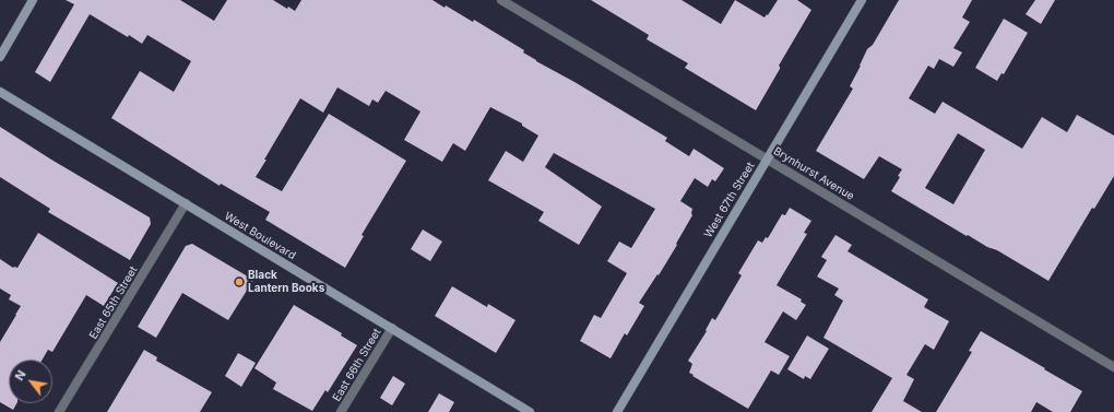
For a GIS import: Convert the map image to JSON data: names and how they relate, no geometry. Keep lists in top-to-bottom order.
{
  "streets": {
    "main road": ["West 67th Street", "West Boulevard"],
    "street": ["Brynhurst Avenue", "East 65th Street", "East 66th Street"]
  },
  "crossings": [
    ["Brynhurst Avenue", "West 67th Street"],
    ["West Boulevard", "East 65th Street"],
    ["West Boulevard", "East 66th Street"]
  ],
  "places": ["Black Lantern Books"],
  "north": "top left"
}
